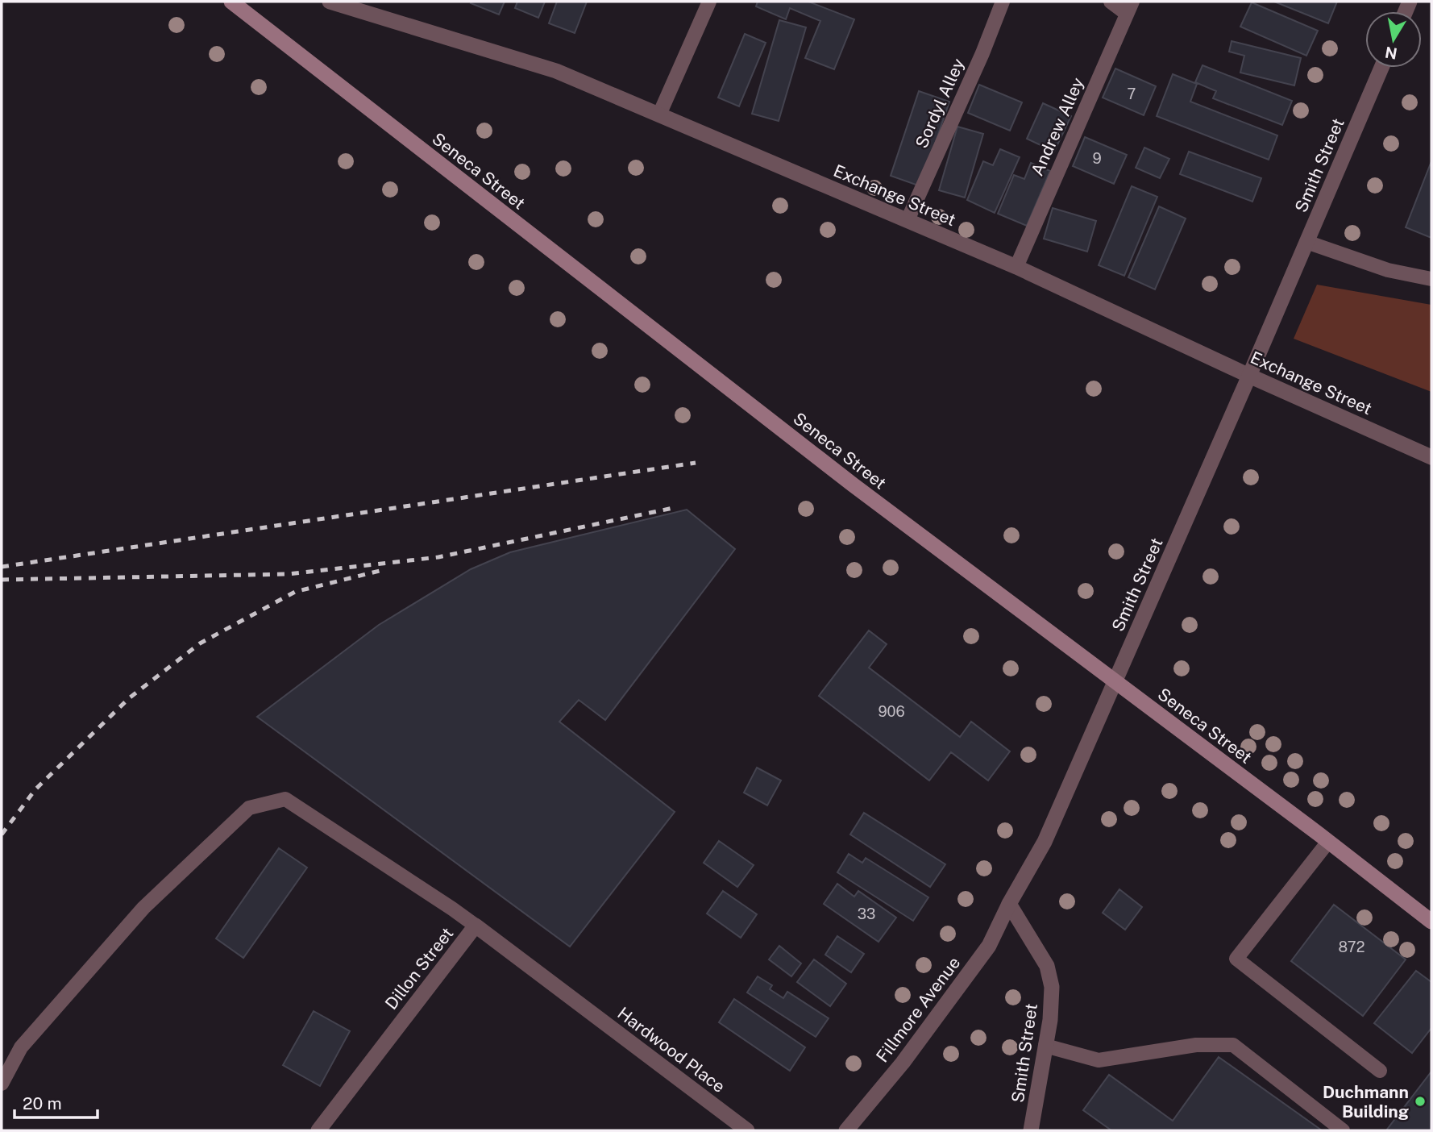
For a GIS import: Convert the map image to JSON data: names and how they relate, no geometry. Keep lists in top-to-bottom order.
{
  "streets": {
    "main road": ["Seneca Street"],
    "street": [
      "Smith Street",
      "Exchange Street",
      "Dillon Street",
      "Fillmore Avenue",
      "Hardwood Place"
    ],
    "lane": ["Sordyl Alley", "Andrew Alley"]
  },
  "crossings": [
    ["Sordyl Alley", "Exchange Street"],
    ["Andrew Alley", "Exchange Street"],
    ["Smith Street", "Seneca Street"],
    ["Smith Street", "Exchange Street"],
    ["Smith Street", "Fillmore Avenue"],
    ["Dillon Street", "Hardwood Place"]
  ],
  "places": ["Duchmann Building"],
  "house_numbers": [
    "7",
    "9",
    "906",
    "33",
    "872"
  ],
  "scale_bar": "20 m",
  "north": "bottom"
}
